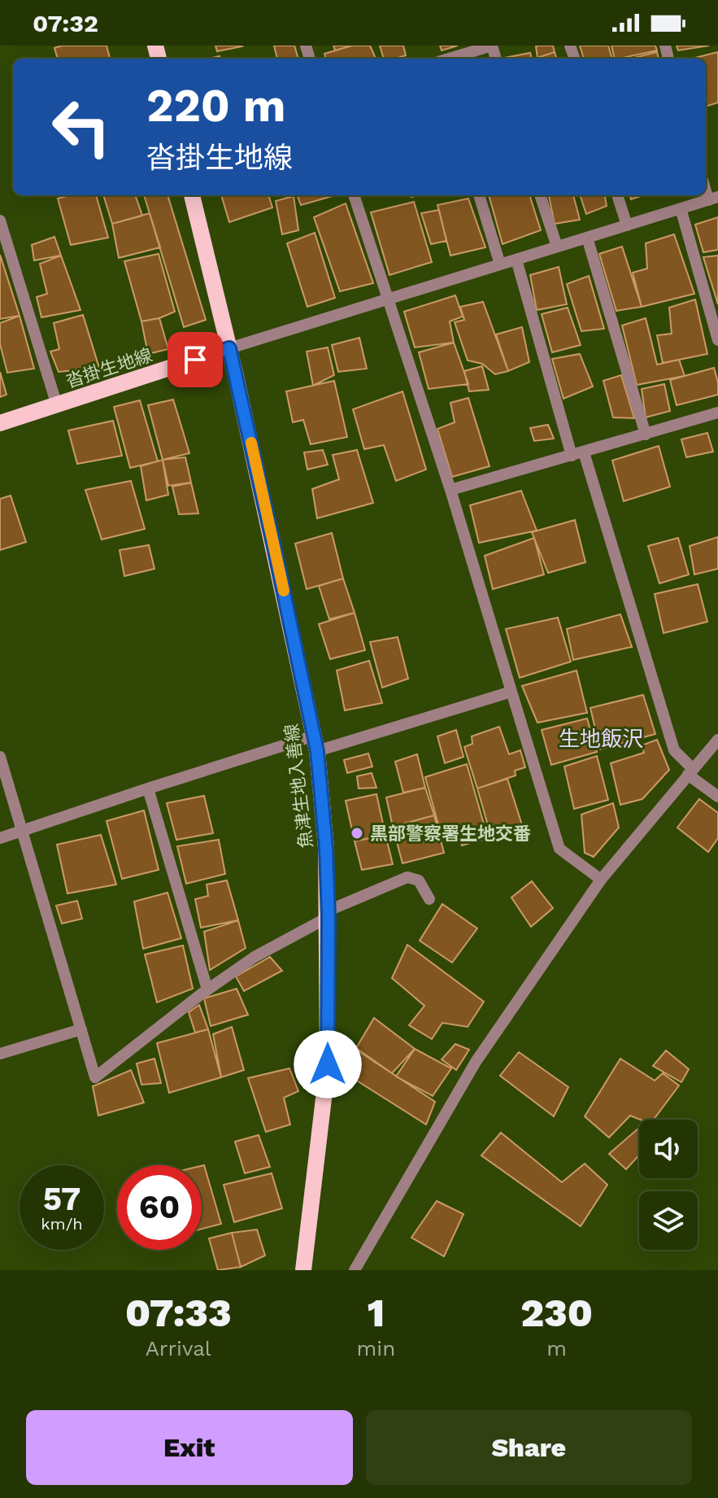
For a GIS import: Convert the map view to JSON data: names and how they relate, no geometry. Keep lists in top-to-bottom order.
{
  "streets": {
    "main road": ["沓掛生地線", "魚津生地入善線"]
  },
  "crossings": [
    ["沓掛生地線", "魚津生地入善線"]
  ],
  "districts": ["生地飯沢"],
  "places": ["黒部警察署生地交番"],
  "page": {
    "status": "07:32",
    "turn": ["220 m", "沓掛生地線"],
    "speed": "57 km/h",
    "limit": "60",
    "eta": [
      "07:33",
      "Arrival",
      "1",
      "min",
      "230",
      "m"
    ],
    "buttons": ["Exit", "Share"]
  }
}
